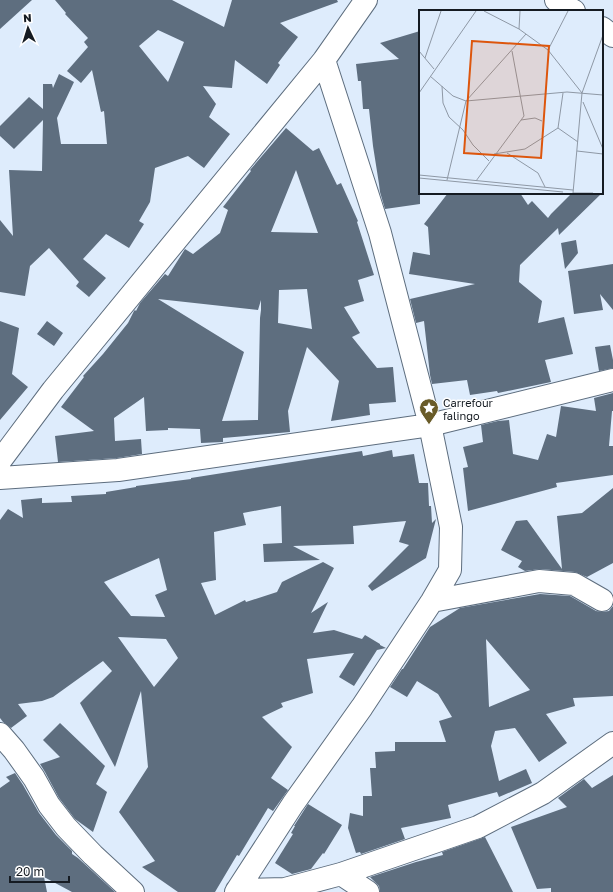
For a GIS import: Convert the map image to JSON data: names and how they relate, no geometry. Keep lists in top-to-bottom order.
{
  "places": {
    "place": ["Carrefour falingo"]
  },
  "scale_bar": "20 m",
  "north": "top"
}
